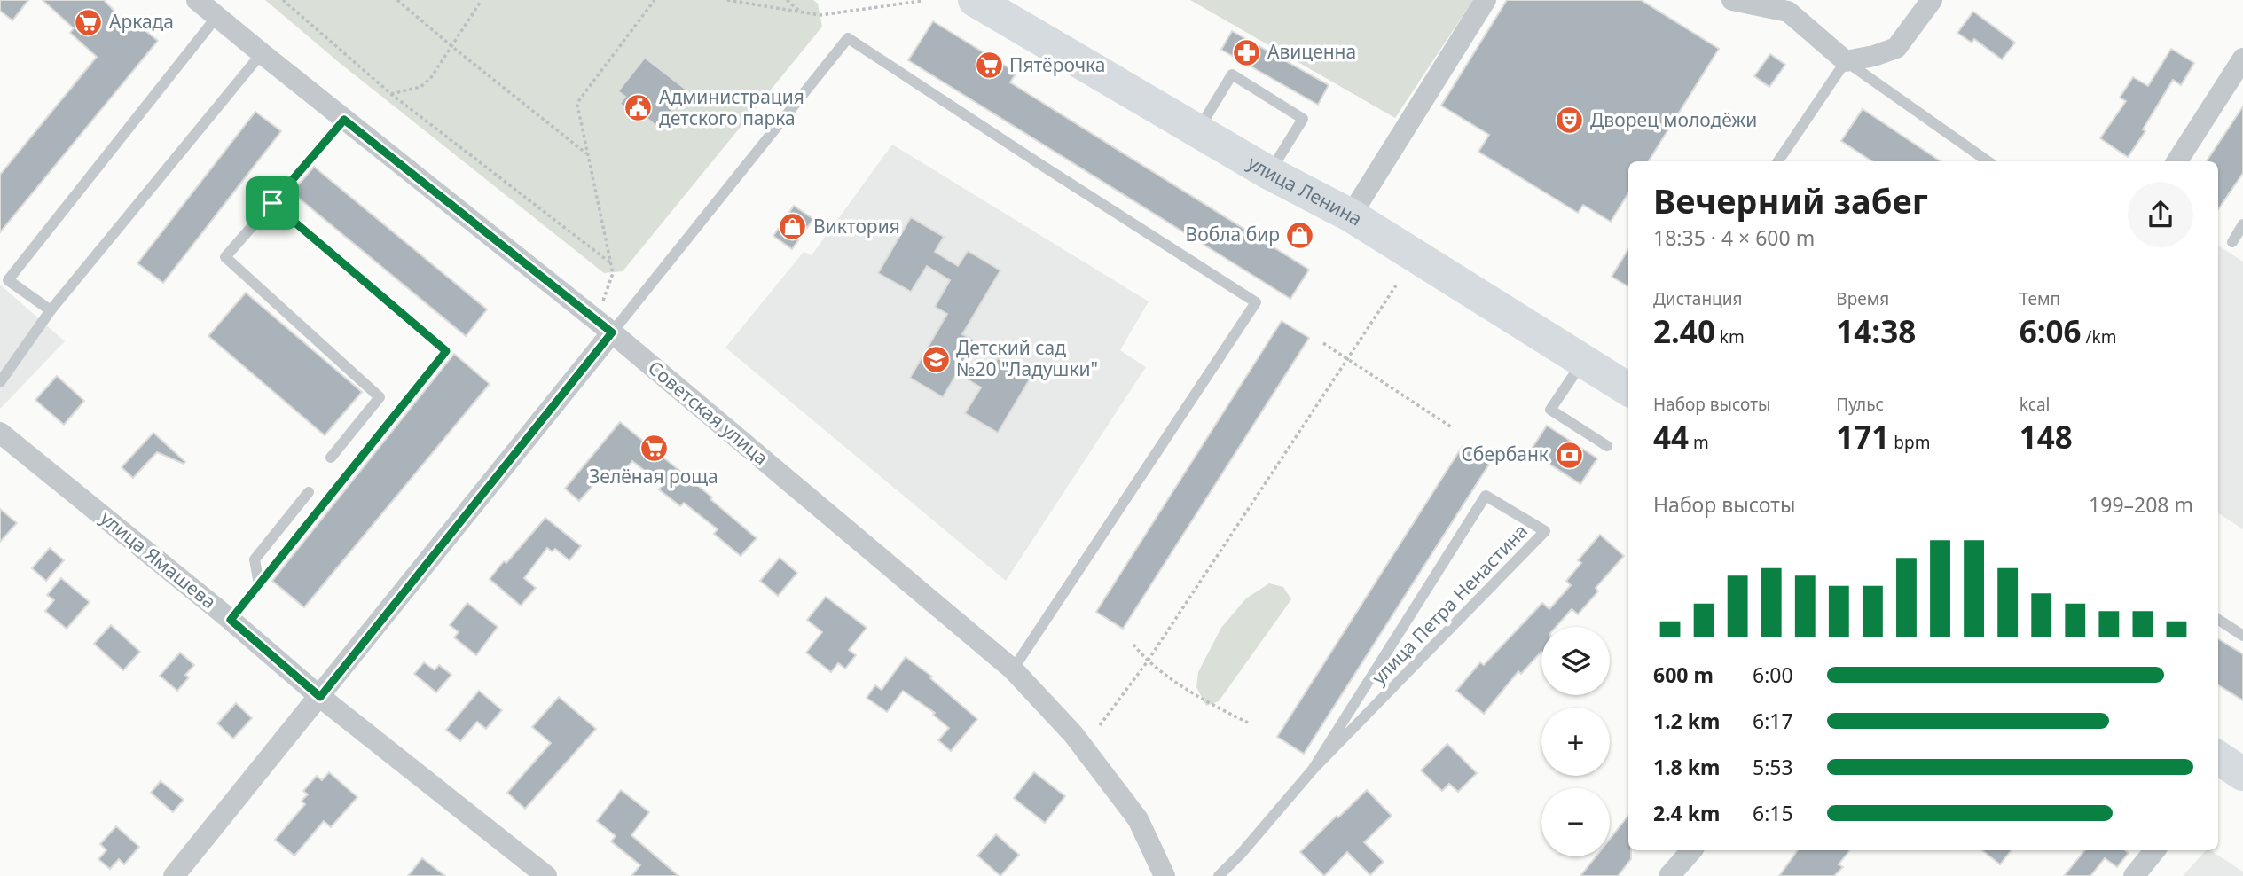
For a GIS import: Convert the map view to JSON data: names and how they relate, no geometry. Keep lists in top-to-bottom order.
{
  "streets": {
    "main road": ["улица Ленина"],
    "street": ["Советская улица", "улица Ямашева"],
    "lane": ["улица Петра Ненастина"]
  },
  "places": {
    "supermarket": ["Аркада", "Пятёрочка", "Зелёная роща"],
    "pharmacy": ["Авиценна"],
    "public building": ["Администрация детского парка"],
    "theatre": ["Дворец молодёжи"],
    "shop": ["Виктория", "Вобла бир"],
    "school or university": ["Детский сад №20 \"Ладушки\""],
    "bank": ["Сбербанк"]
  },
  "page": {
    "heading": ["Вечерний забег", "18:35 · 4 × 600 m"],
    "stats": [
      ["Дистанция", "2.40 km"],
      ["Время", "14:38"],
      ["Темп", "6:06 /km"],
      ["Набор высоты", "44 m"],
      ["Пульс", "171 bpm"],
      ["kcal", "148"]
    ],
    "chart": ["Набор высоты", "199–208 m"],
    "map_buttons": ["+", "−"],
    "list": [
      {
        "name": "600 m",
        "note": "6:00"
      },
      {
        "name": "1.2 km",
        "note": "6:17"
      },
      {
        "name": "1.8 km",
        "note": "5:53"
      },
      {
        "name": "2.4 km",
        "note": "6:15"
      }
    ]
  }
}
